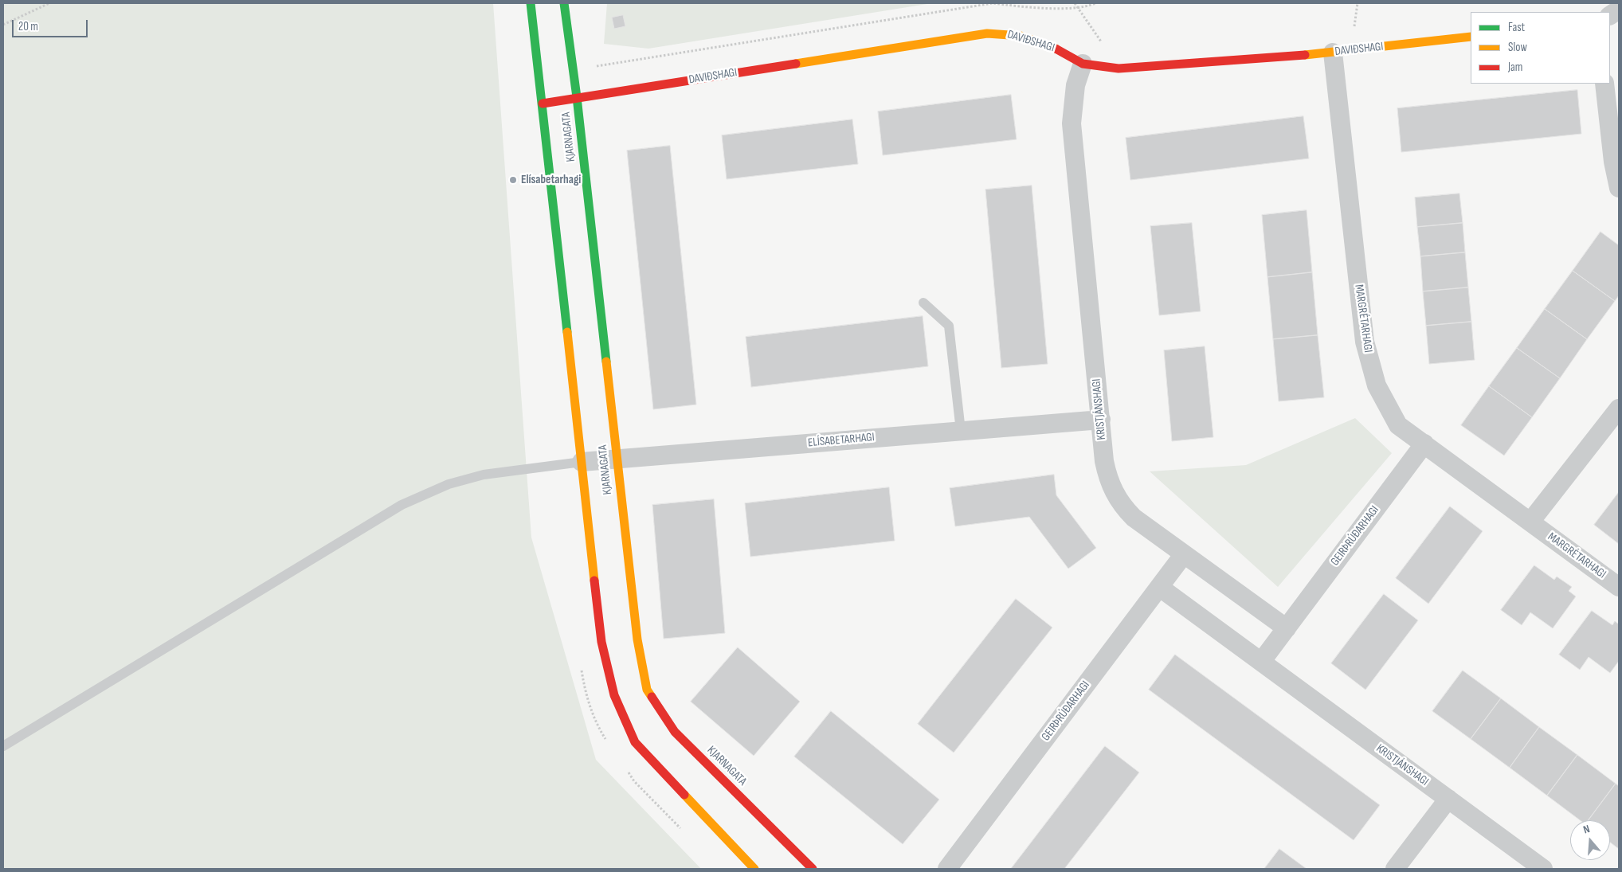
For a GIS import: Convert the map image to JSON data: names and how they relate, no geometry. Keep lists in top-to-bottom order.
{
  "streets": {
    "street": [
      "DAVIÐSHAGI",
      "KJARNAGATA",
      "MARGRÉTARHAGI",
      "KRISTJÁNSHAGI",
      "ELÍSABETARHAGI",
      "GEIRÞRÚÐARHAGI"
    ]
  },
  "crossings": [
    ["DAVIÐSHAGI", "KJARNAGATA"],
    ["DAVIÐSHAGI", "MARGRÉTARHAGI"],
    ["DAVIÐSHAGI", "KRISTJÁNSHAGI"],
    ["KJARNAGATA", "ELÍSABETARHAGI"],
    ["MARGRÉTARHAGI", "GEIRÞRÚÐARHAGI"],
    ["KRISTJÁNSHAGI", "ELÍSABETARHAGI"],
    ["KRISTJÁNSHAGI", "GEIRÞRÚÐARHAGI"]
  ],
  "places": ["Elísabetarhagi"],
  "legend": ["Fast", "Slow", "Jam"],
  "scale_bar": "20 m",
  "north": "top"
}
